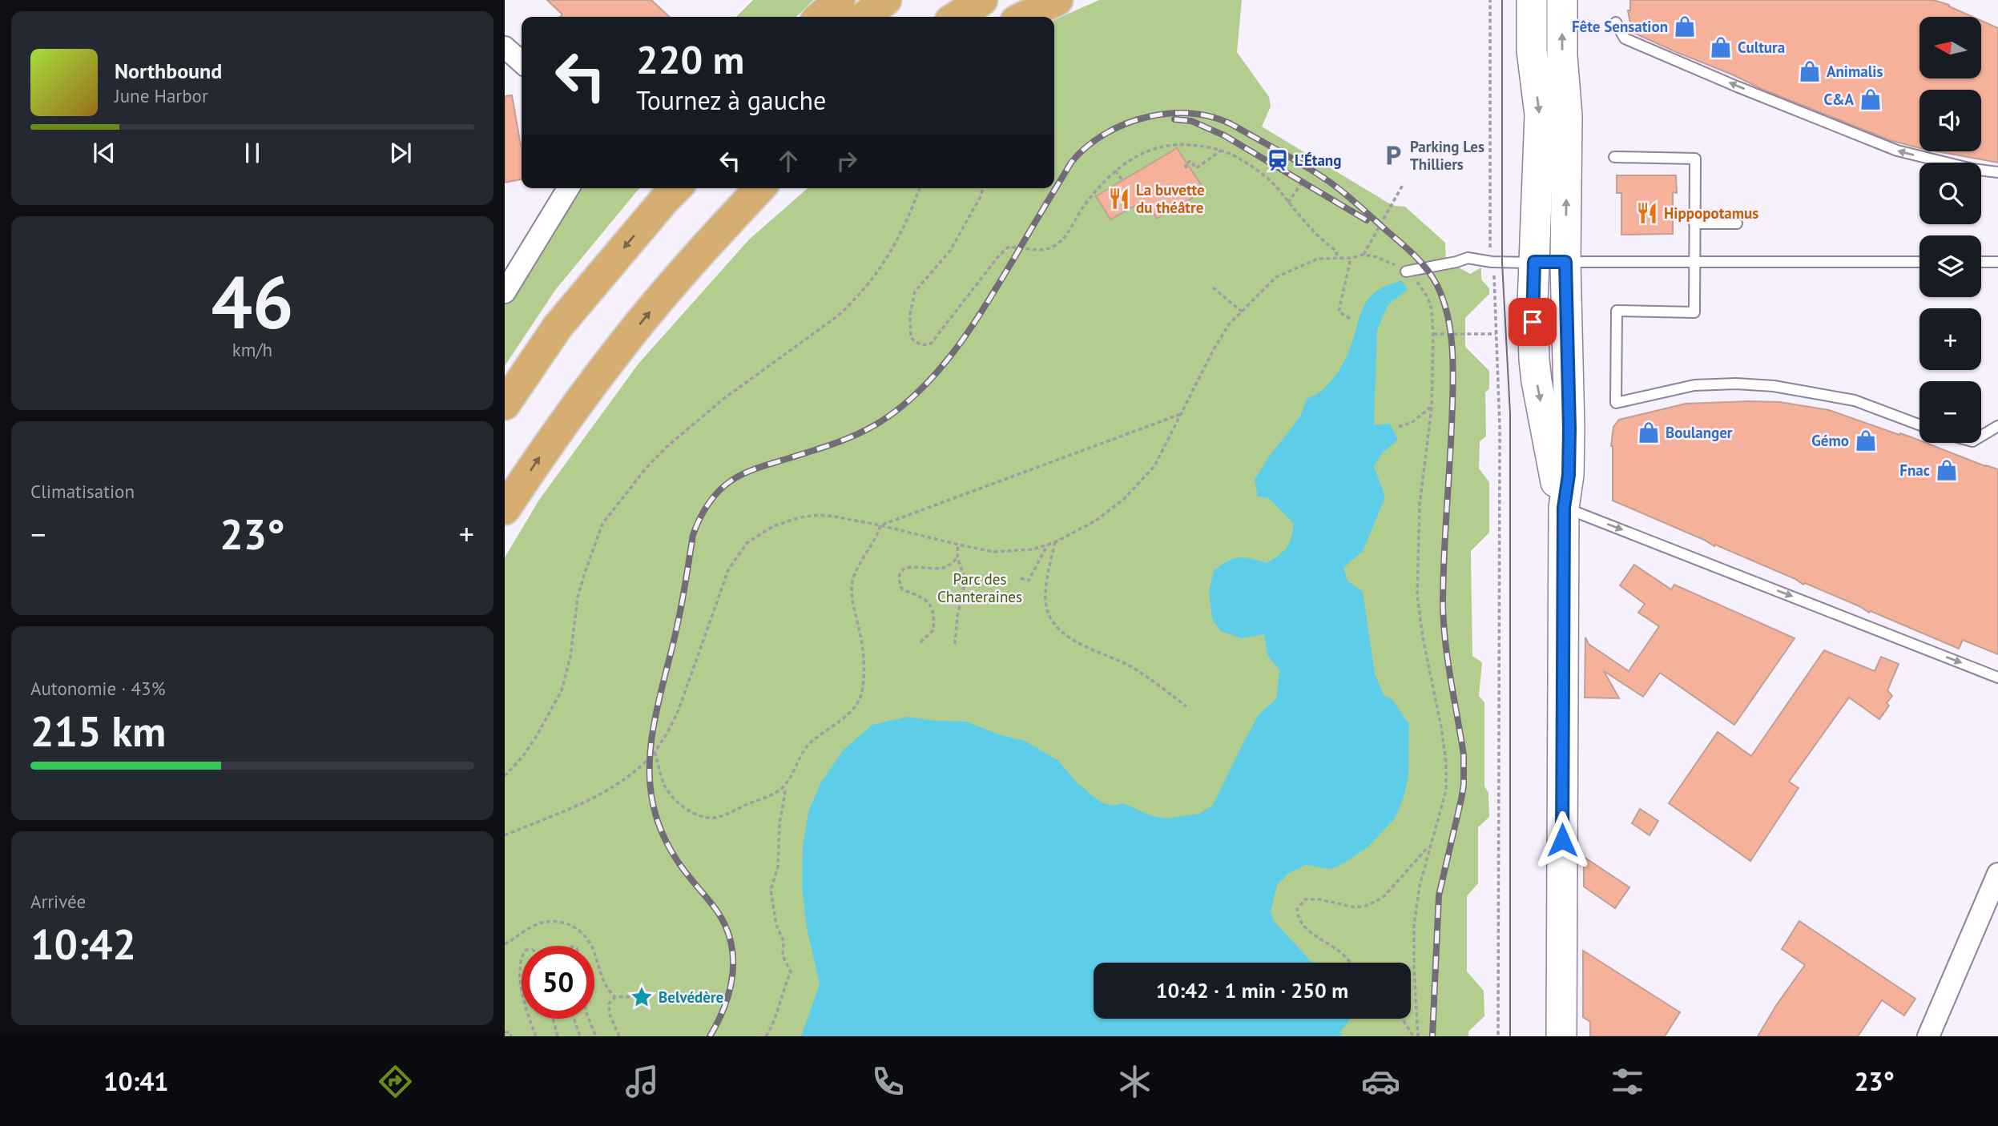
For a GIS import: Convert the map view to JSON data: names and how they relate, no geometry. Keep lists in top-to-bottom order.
{
  "parks": ["Parc des Chanteraines"],
  "places": {
    "shop": [
      "Fête Sensation",
      "Cultura",
      "Animalis",
      "C&A",
      "Boulanger",
      "Gémo",
      "Fnac"
    ],
    "parking": ["Parking Les Thilliers"],
    "station": ["L'Étang"],
    "restaurant": ["La buvette du théâtre", "Hippopotamus"],
    "place": ["Belvédère"]
  },
  "north": "left",
  "page": {
    "map_buttons": ["+", "−"],
    "turn": ["220 m", "Tournez à gauche"],
    "song": ["Northbound", "June Harbor"],
    "tile": [
      ["46", "km/h"],
      "Climatisation",
      ["Autonomie · 43%", "215 km"],
      ["Arrivée", "10:42"]
    ],
    "heat": ["−", "23°", "+"],
    "limit": "50",
    "trip": "10:42 · 1 min · 250 m",
    "tabs": ["10:41", "23°"]
  }
}
